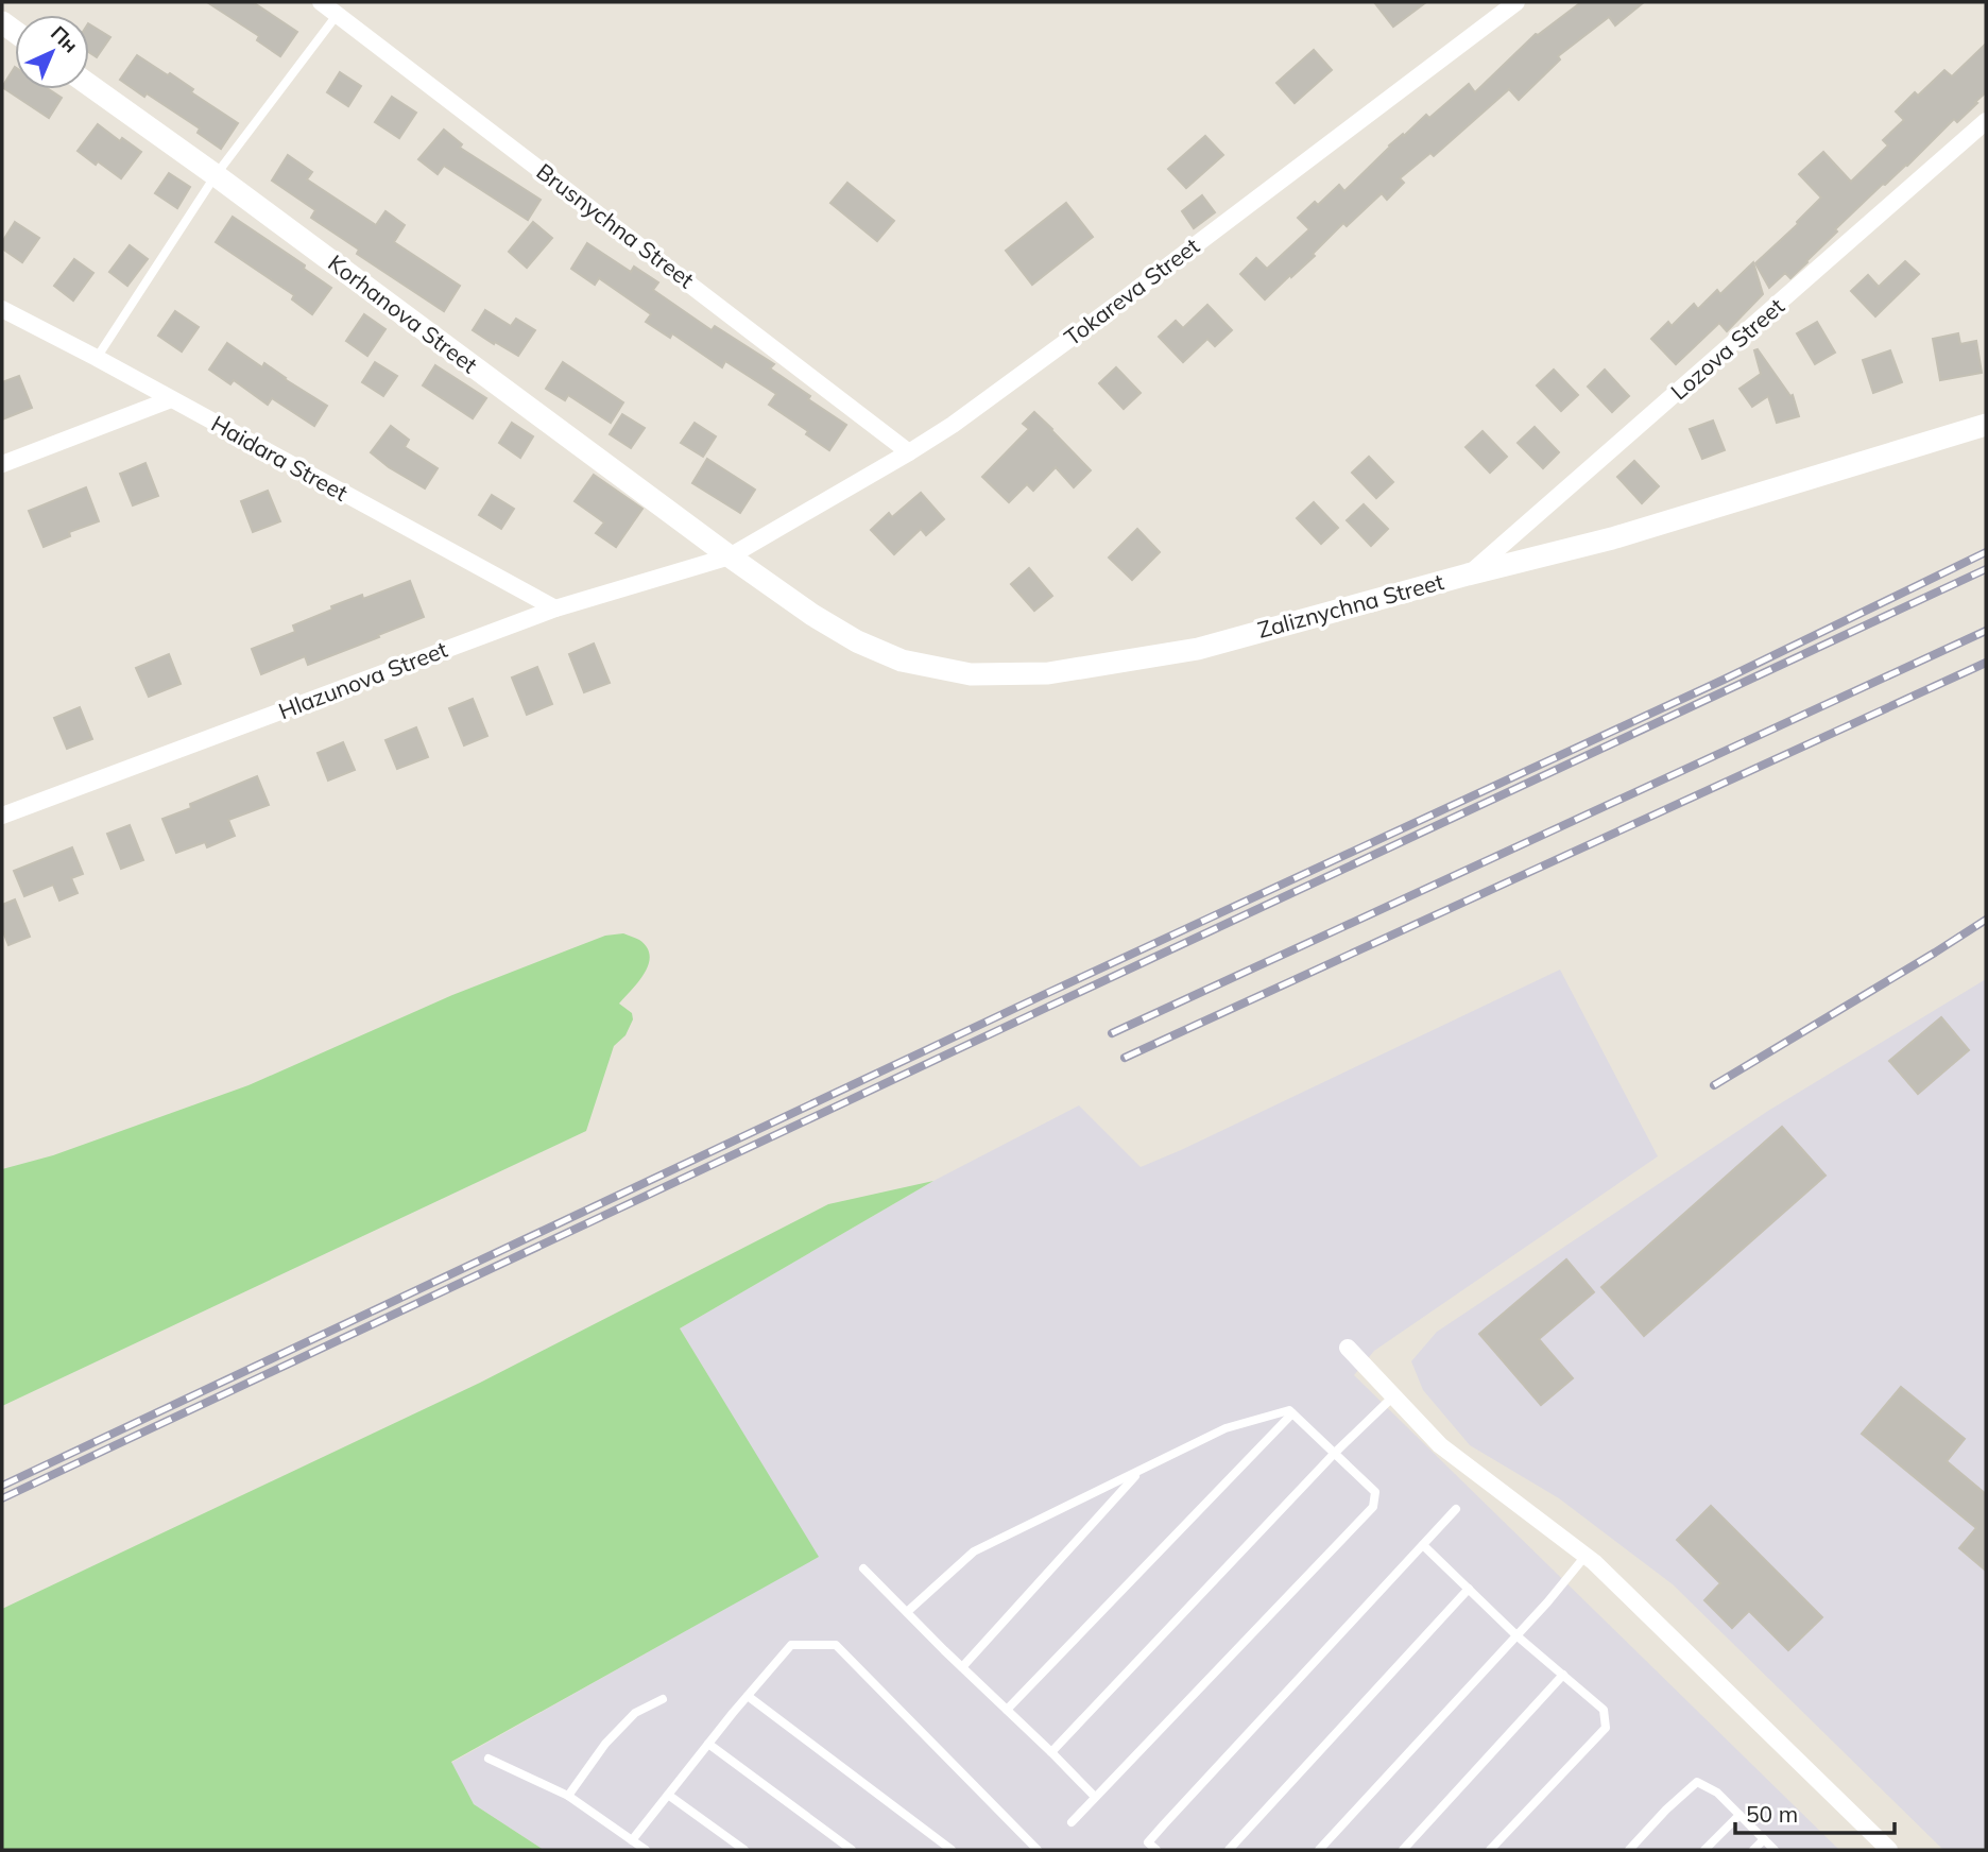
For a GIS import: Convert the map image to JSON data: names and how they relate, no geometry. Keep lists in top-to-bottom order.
{
  "streets": {
    "main road": ["Korhanova Street", "Zaliznychna Street"],
    "street": [
      "Brusnychna Street",
      "Tokareva Street",
      "Lozova Street",
      "Haidara Street",
      "Hlazunova Street"
    ]
  },
  "crossings": [
    ["Brusnychna Street", "Tokareva Street"],
    ["Tokareva Street", "Korhanova Street"],
    ["Tokareva Street", "Zaliznychna Street"],
    ["Tokareva Street", "Hlazunova Street"],
    ["Korhanova Street", "Zaliznychna Street"],
    ["Korhanova Street", "Hlazunova Street"],
    ["Lozova Street", "Zaliznychna Street"],
    ["Haidara Street", "Hlazunova Street"],
    ["Zaliznychna Street", "Hlazunova Street"]
  ],
  "scale_bar": "50 m",
  "north": "top right"
}
